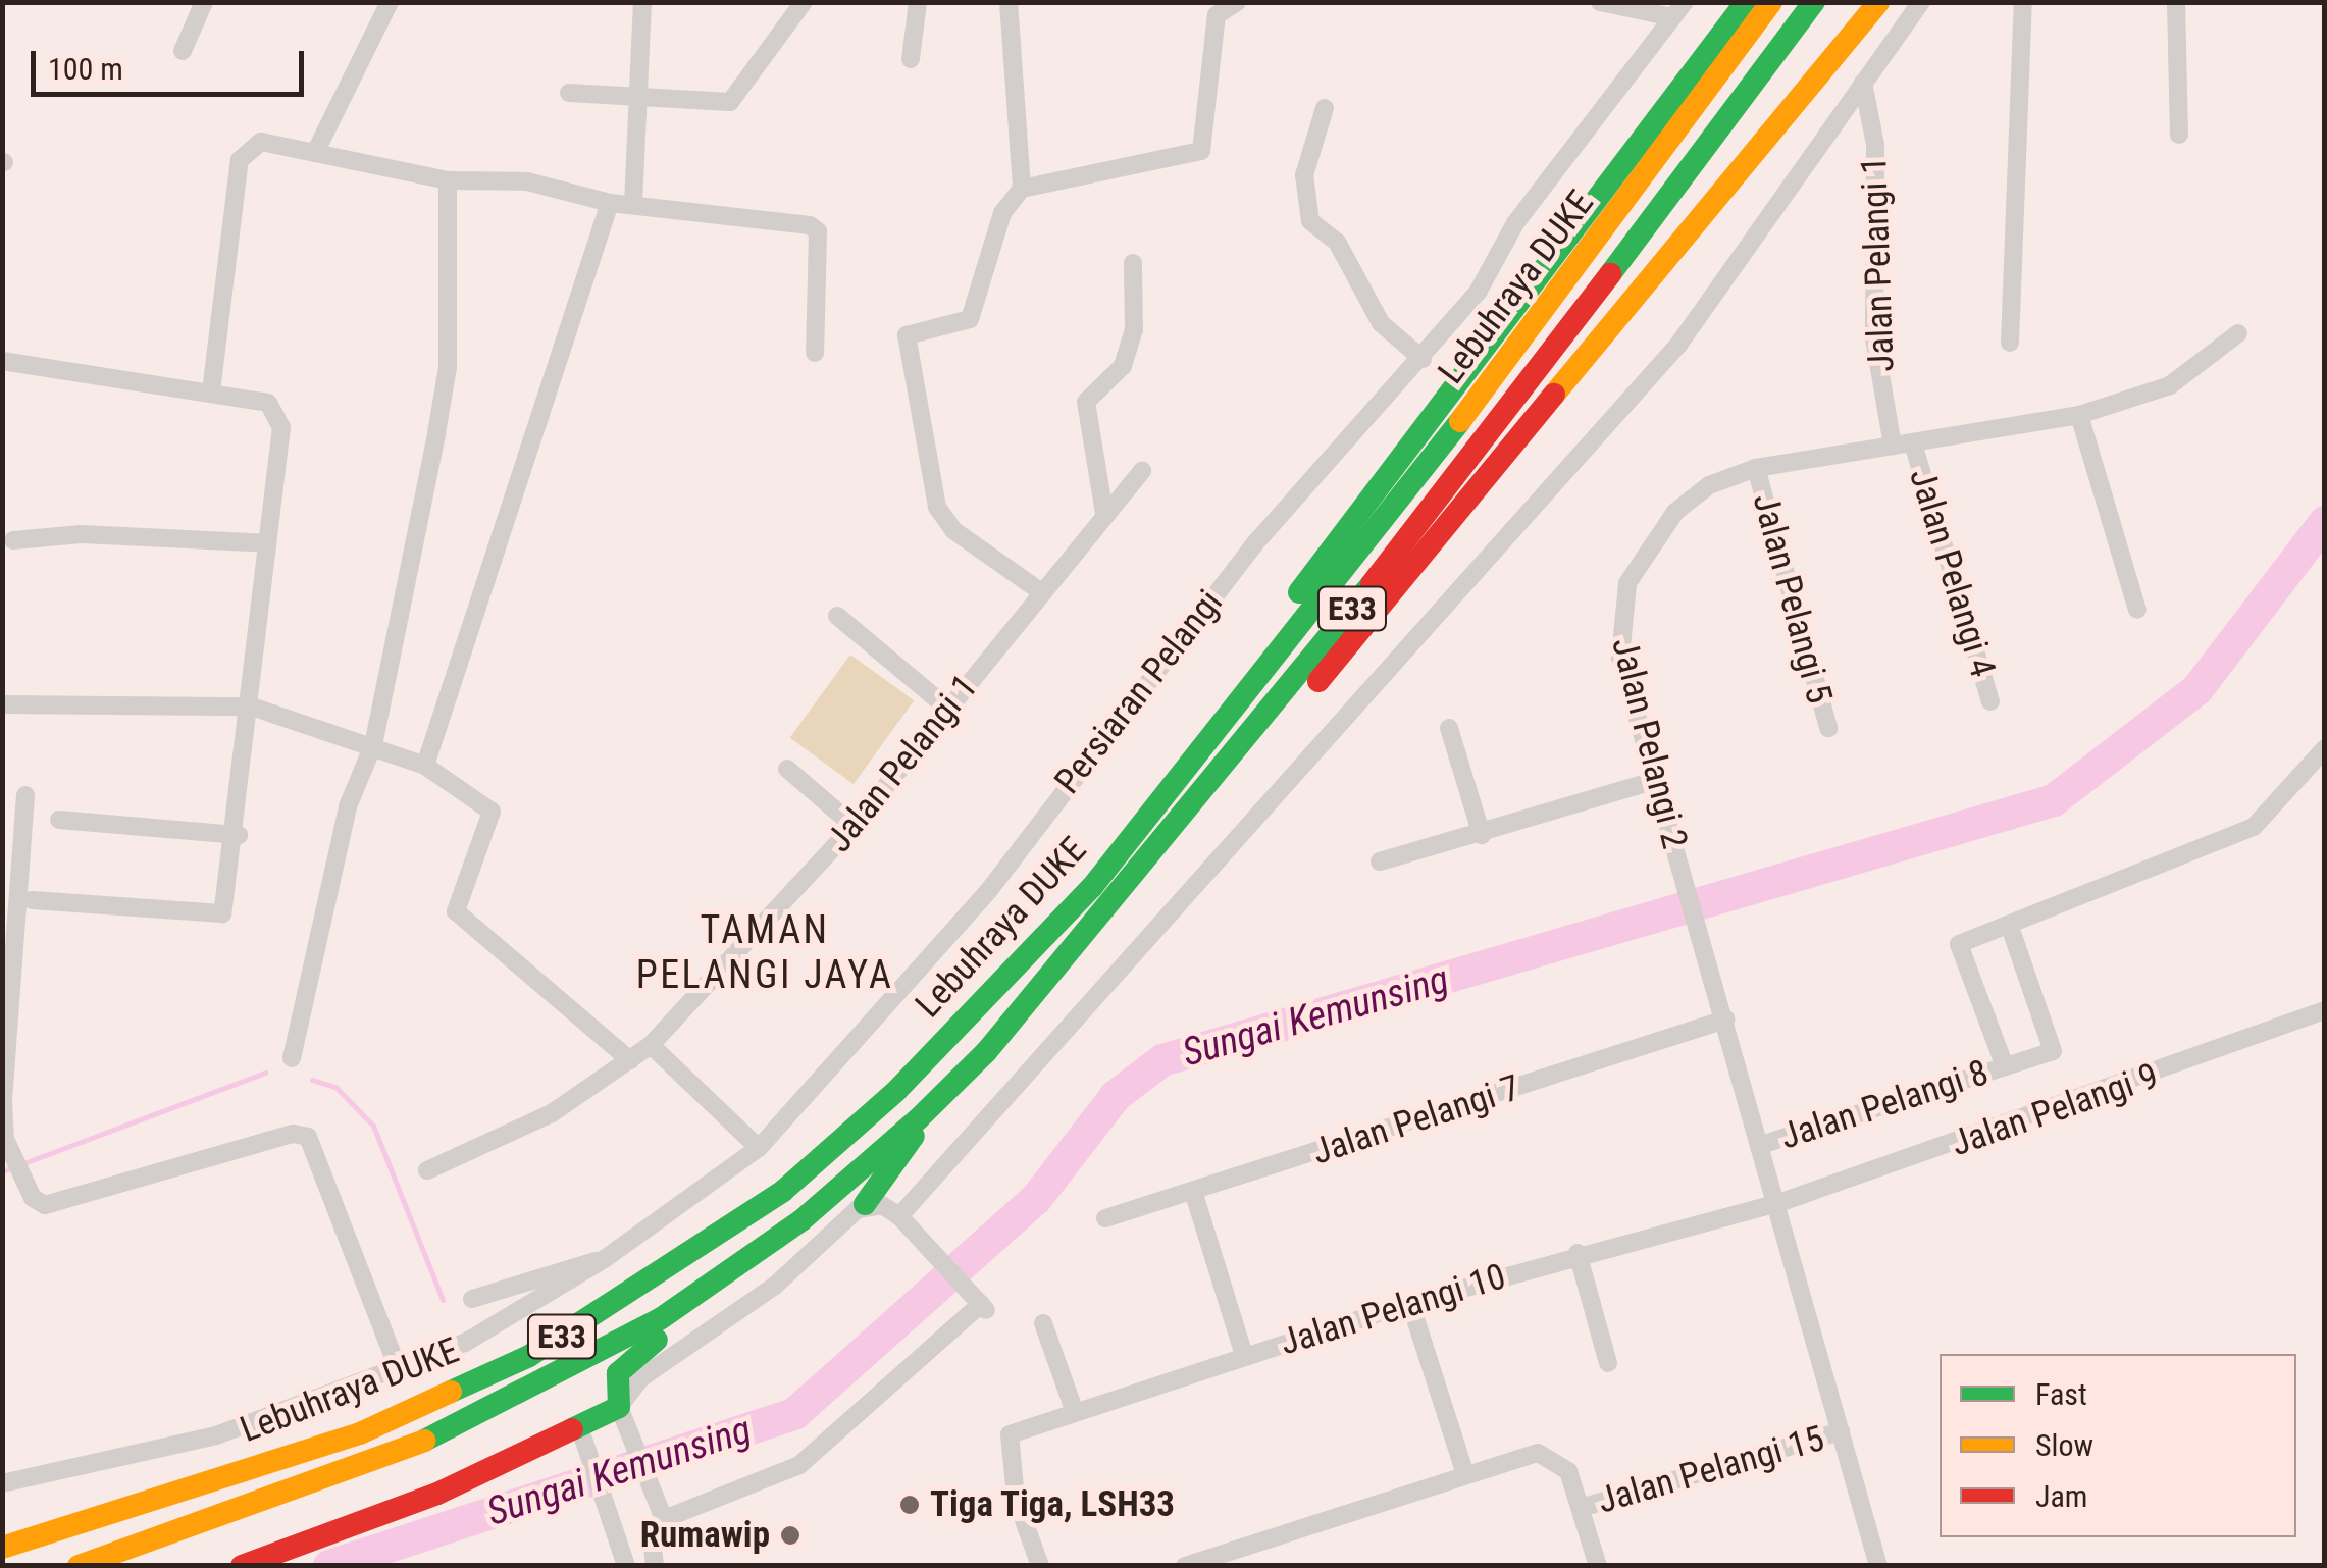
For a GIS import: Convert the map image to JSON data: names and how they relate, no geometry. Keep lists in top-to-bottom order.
{
  "streets": {
    "highway": ["Lebuhraya DUKE", "E33"],
    "street": [
      "Jalan Pelangi 1",
      "Jalan Pelangi 4",
      "Jalan Pelangi 5",
      "Persiaran Pelangi",
      "Jalan Pelangi 2",
      "Jalan Pelangi 8",
      "Jalan Pelangi 9",
      "Jalan Pelangi 7",
      "Jalan Pelangi 10",
      "Jalan Pelangi 15"
    ]
  },
  "crossings": [
    ["Jalan Pelangi 1", "Jalan Pelangi 2"],
    ["Jalan Pelangi 4", "Jalan Pelangi 2"],
    ["Jalan Pelangi 5", "Jalan Pelangi 2"],
    ["Jalan Pelangi 2", "Jalan Pelangi 8"],
    ["Jalan Pelangi 2", "Jalan Pelangi 9"],
    ["Jalan Pelangi 2", "Jalan Pelangi 7"],
    ["Jalan Pelangi 2", "Jalan Pelangi 10"],
    ["Jalan Pelangi 2", "Jalan Pelangi 15"],
    ["Jalan Pelangi 9", "Jalan Pelangi 10"]
  ],
  "districts": ["TAMAN PELANGI JAYA"],
  "water": ["Sungai Kemunsing"],
  "places": ["Tiga Tiga, LSH33", "Rumawip"],
  "legend": ["Fast", "Slow", "Jam"],
  "scale_bar": "100 m"
}
